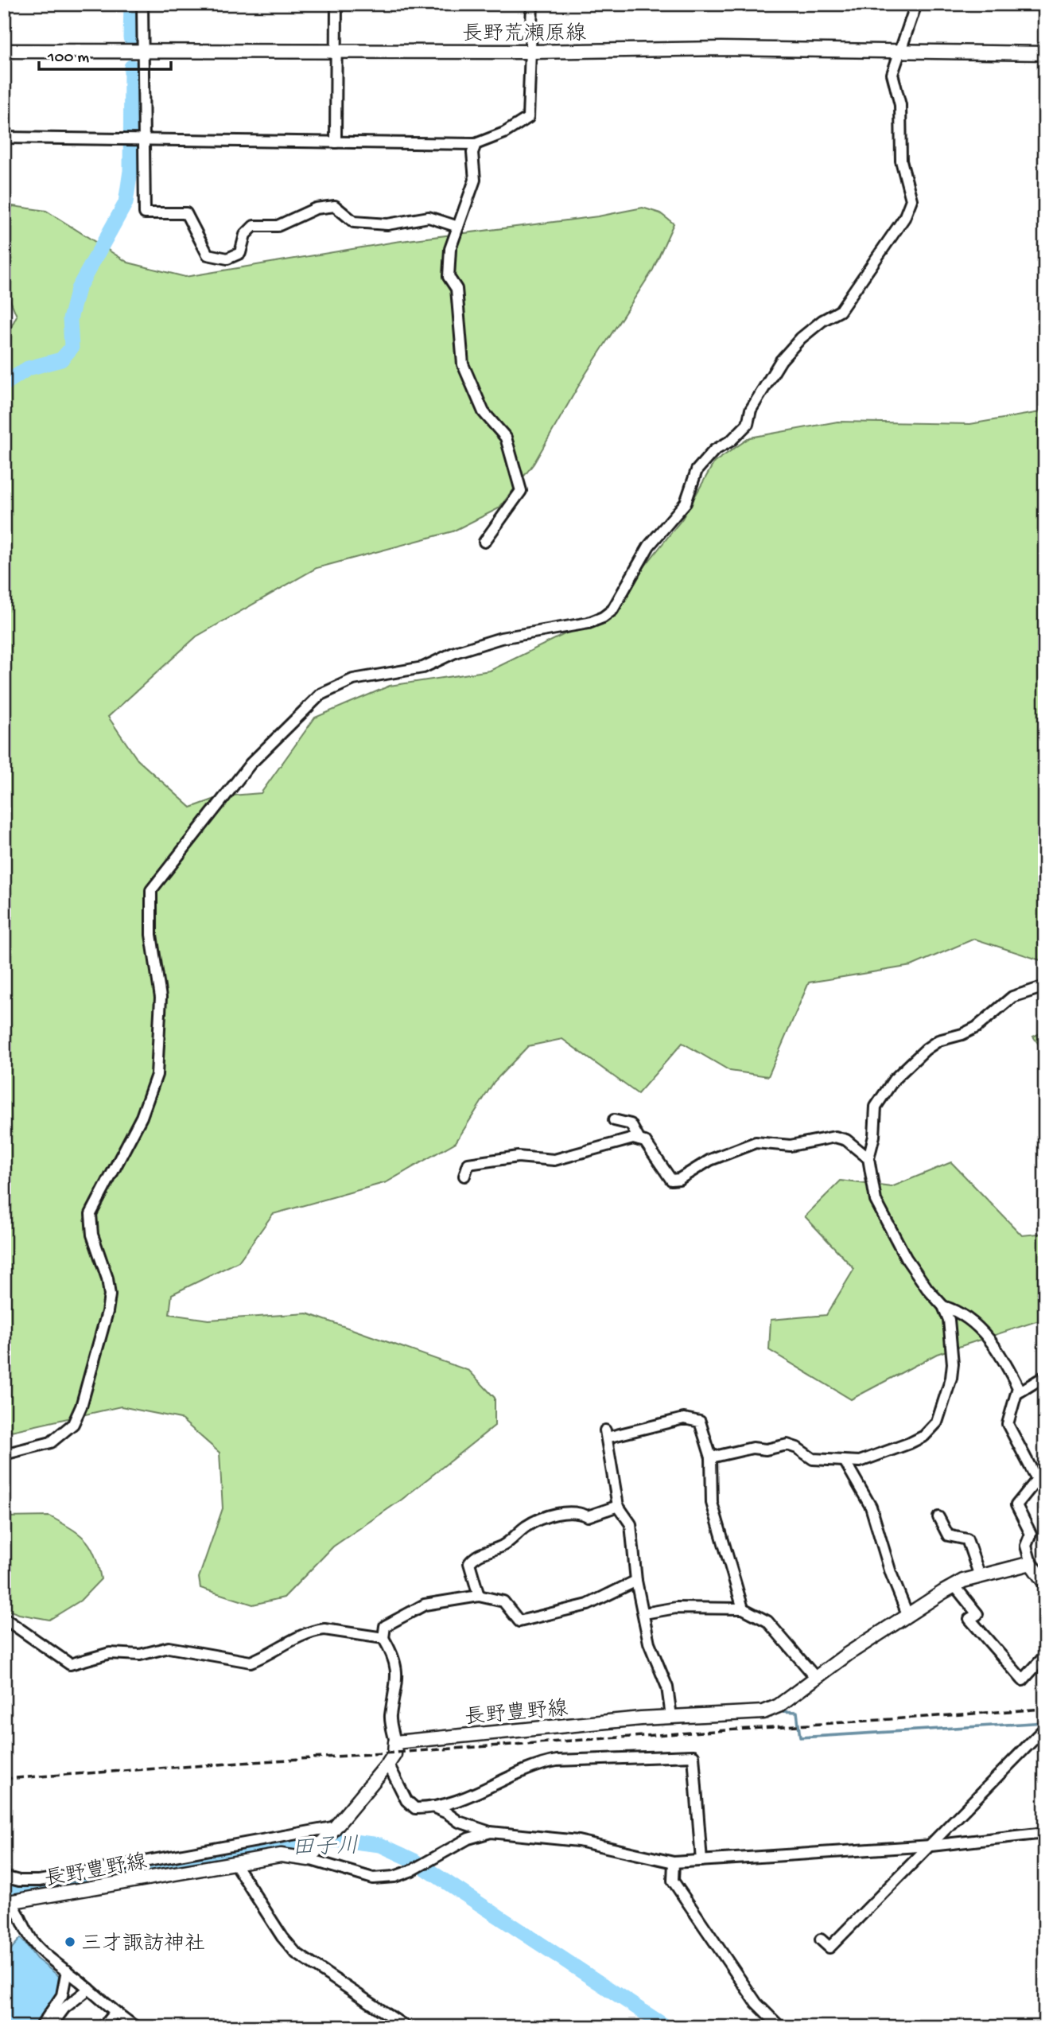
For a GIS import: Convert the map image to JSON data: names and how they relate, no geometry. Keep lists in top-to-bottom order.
{
  "streets": {
    "main road": ["長野荒瀬原線", "長野豊野線"]
  },
  "water": ["田子川"],
  "places": ["三才諏訪神社"],
  "scale_bar": "100 m"
}
